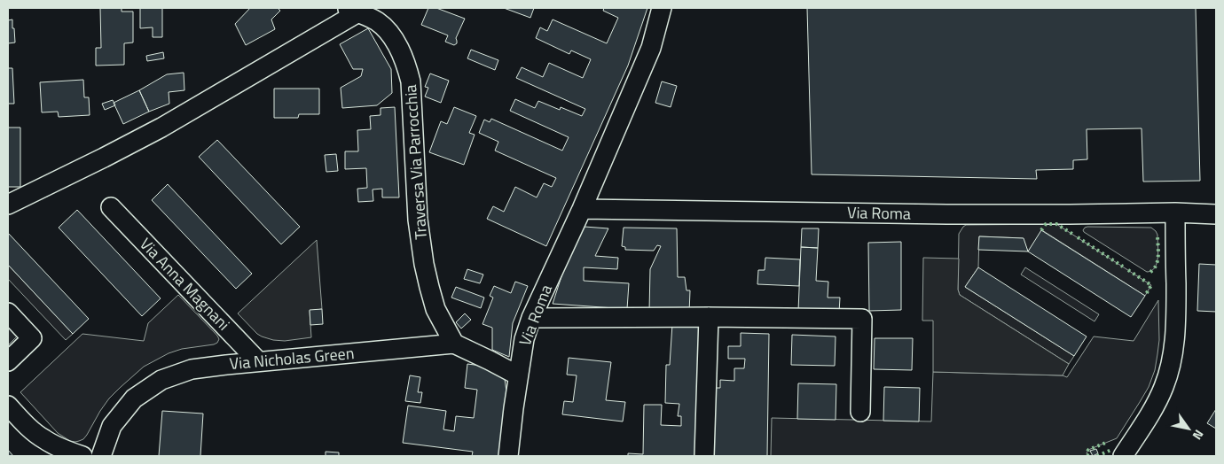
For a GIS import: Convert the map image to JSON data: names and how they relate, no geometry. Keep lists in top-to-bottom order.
{
  "streets": {
    "street": [
      "Traversa Via Parrocchia",
      "Via Roma",
      "Via Anna Magnani",
      "Via Nicholas Green"
    ]
  },
  "crossings": [
    ["Traversa Via Parrocchia", "Via Nicholas Green"],
    ["Via Anna Magnani", "Via Nicholas Green"]
  ],
  "north": "bottom right"
}
